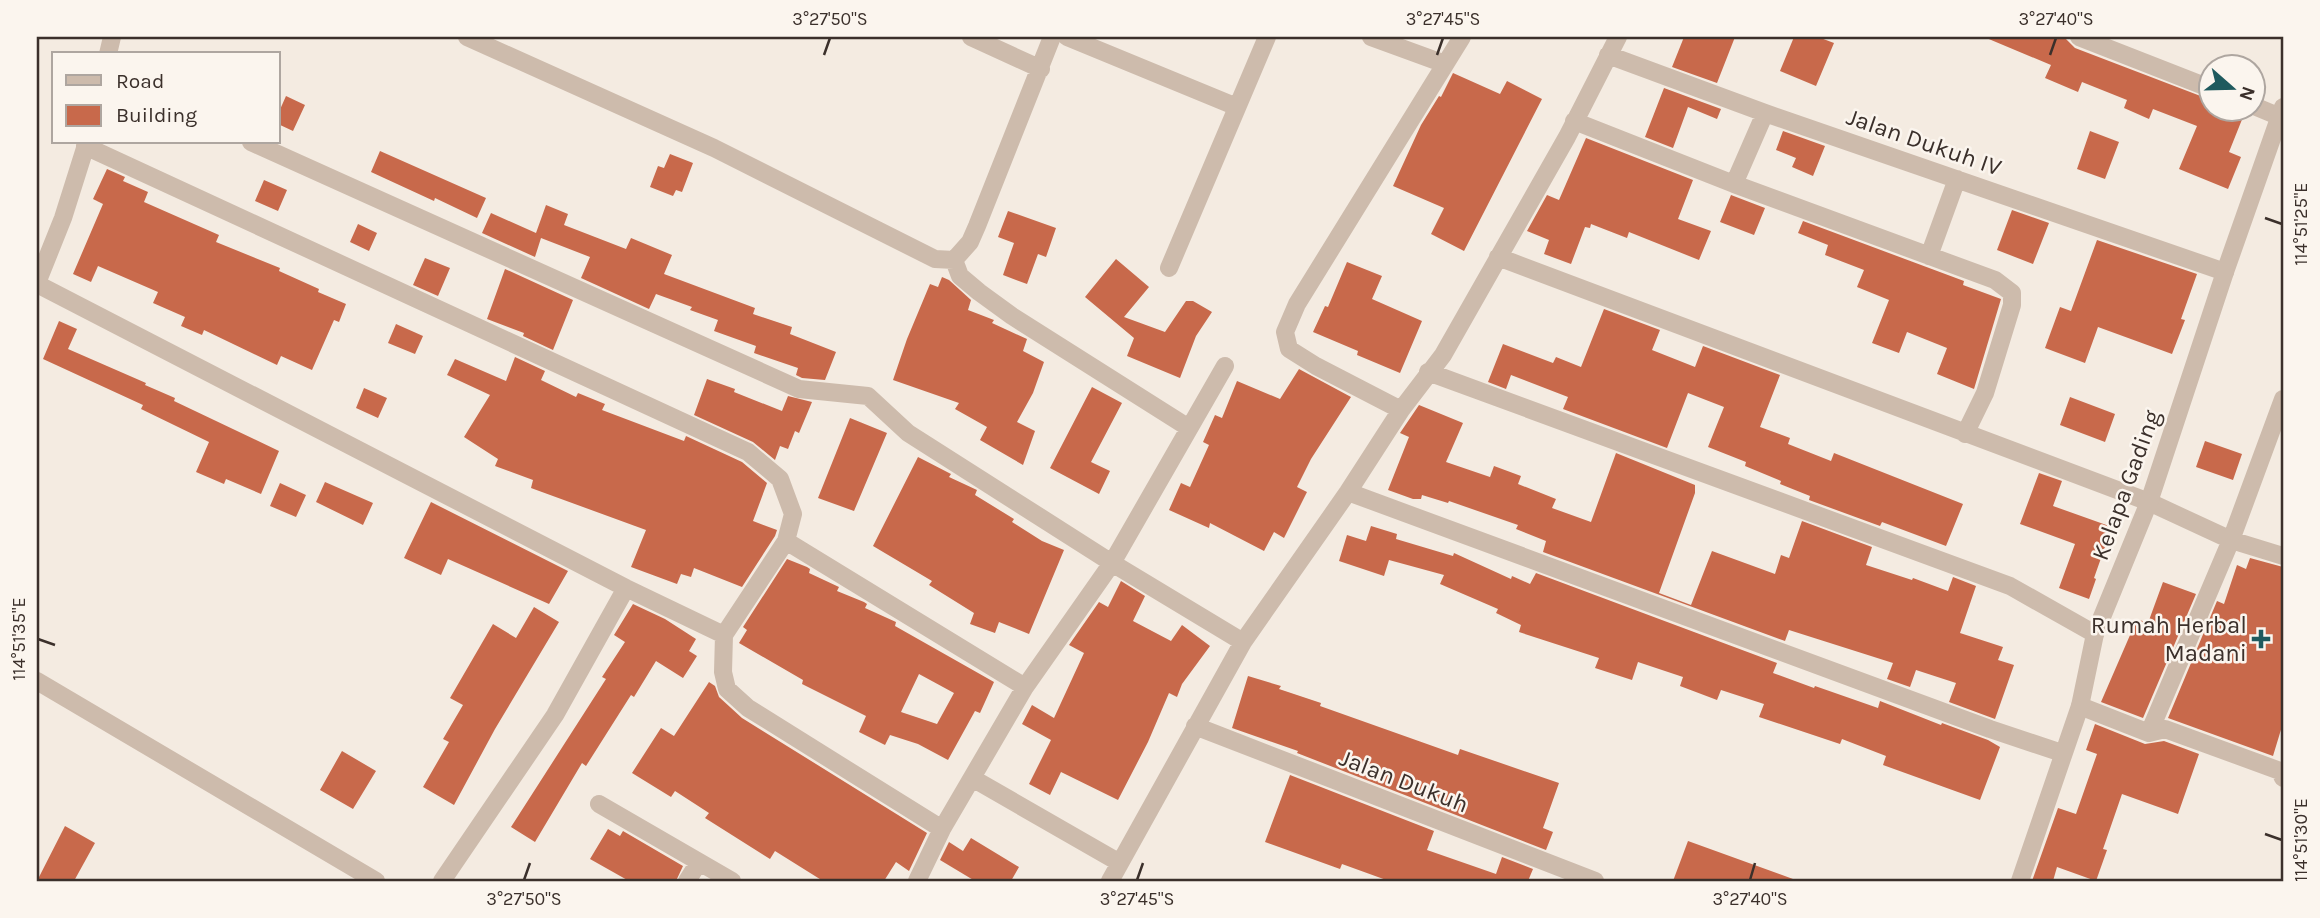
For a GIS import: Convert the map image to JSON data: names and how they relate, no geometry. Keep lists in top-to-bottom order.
{
  "streets": {
    "street": ["Jalan Dukuh IV", "Kelapa Gading", "Jalan Dukuh"]
  },
  "crossings": [
    ["Jalan Dukuh IV", "Kelapa Gading"]
  ],
  "places": {
    "health": ["Rumah Herbal Madani"]
  },
  "legend": ["Road", "Building"],
  "north": "right",
  "coordinates": [
    "3°27'50\"S",
    "3°27'45\"S",
    "3°27'40\"S",
    "114°51'25\"E",
    "114°51'35\"E",
    "114°51'30\"E"
  ]
}
